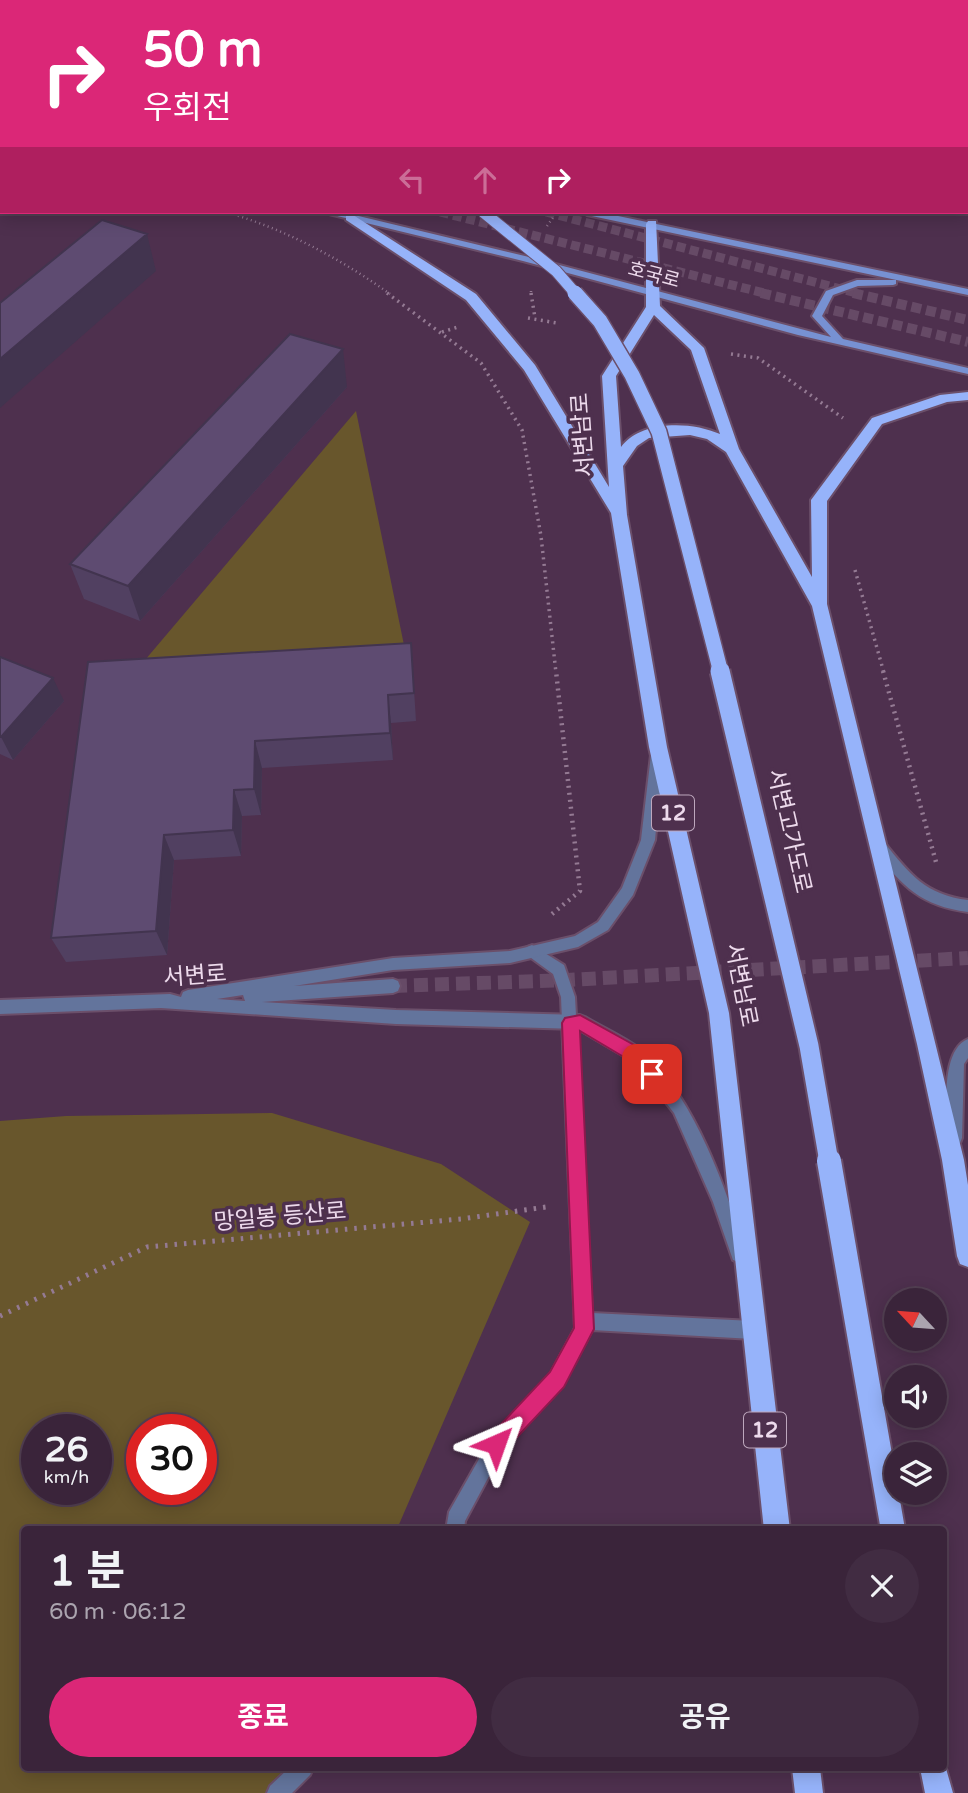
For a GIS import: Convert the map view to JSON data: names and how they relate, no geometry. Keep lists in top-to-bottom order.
{
  "streets": {
    "highway": ["서변남로", "12", "서변고가도로"],
    "main road": ["호국로"],
    "street": ["서변로"],
    "path": ["망일봉 등산로"]
  },
  "crossings": [
    ["호국로", "서변남로"]
  ],
  "north": "top left",
  "page": {
    "turn": ["50 m", "우회전"],
    "speed": "26 km/h",
    "limit": "30",
    "heading": ["1 분", "60 m · 06:12"],
    "buttons": ["종료", "공유"]
  }
}
